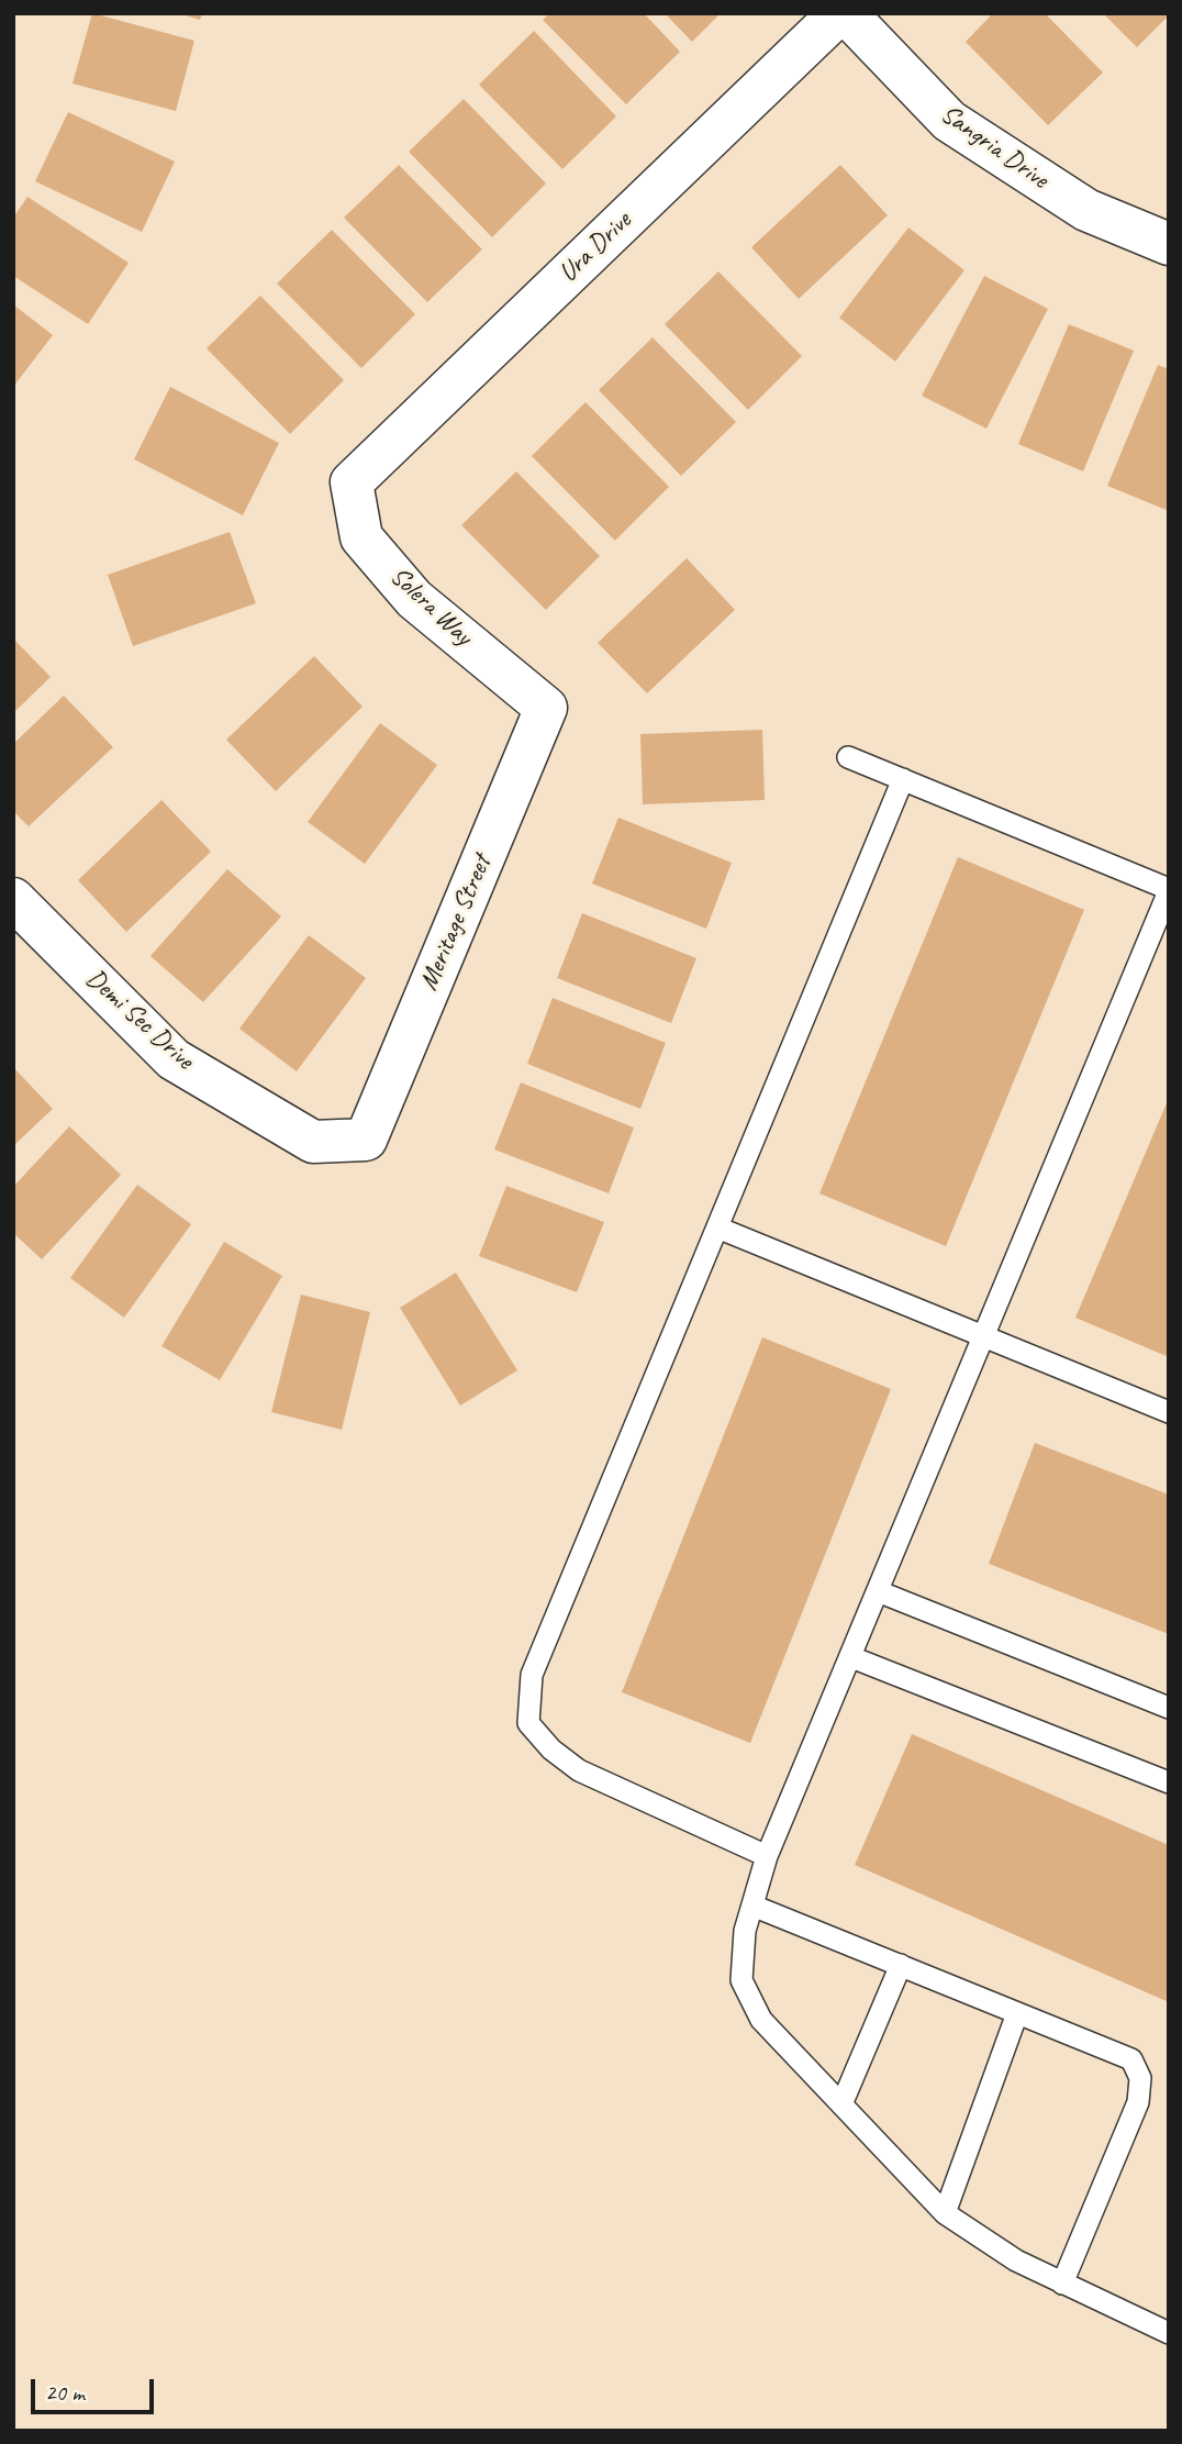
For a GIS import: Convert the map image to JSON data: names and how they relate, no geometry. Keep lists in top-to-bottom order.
{
  "streets": {
    "street": [
      "Sangria Drive",
      "Ura Drive",
      "Solera Way",
      "Meritage Street",
      "Demi Sec Drive"
    ]
  },
  "crossings": [
    ["Ura Drive", "Solera Way"],
    ["Solera Way", "Meritage Street"],
    ["Meritage Street", "Demi Sec Drive"]
  ],
  "scale_bar": "20 m"
}
